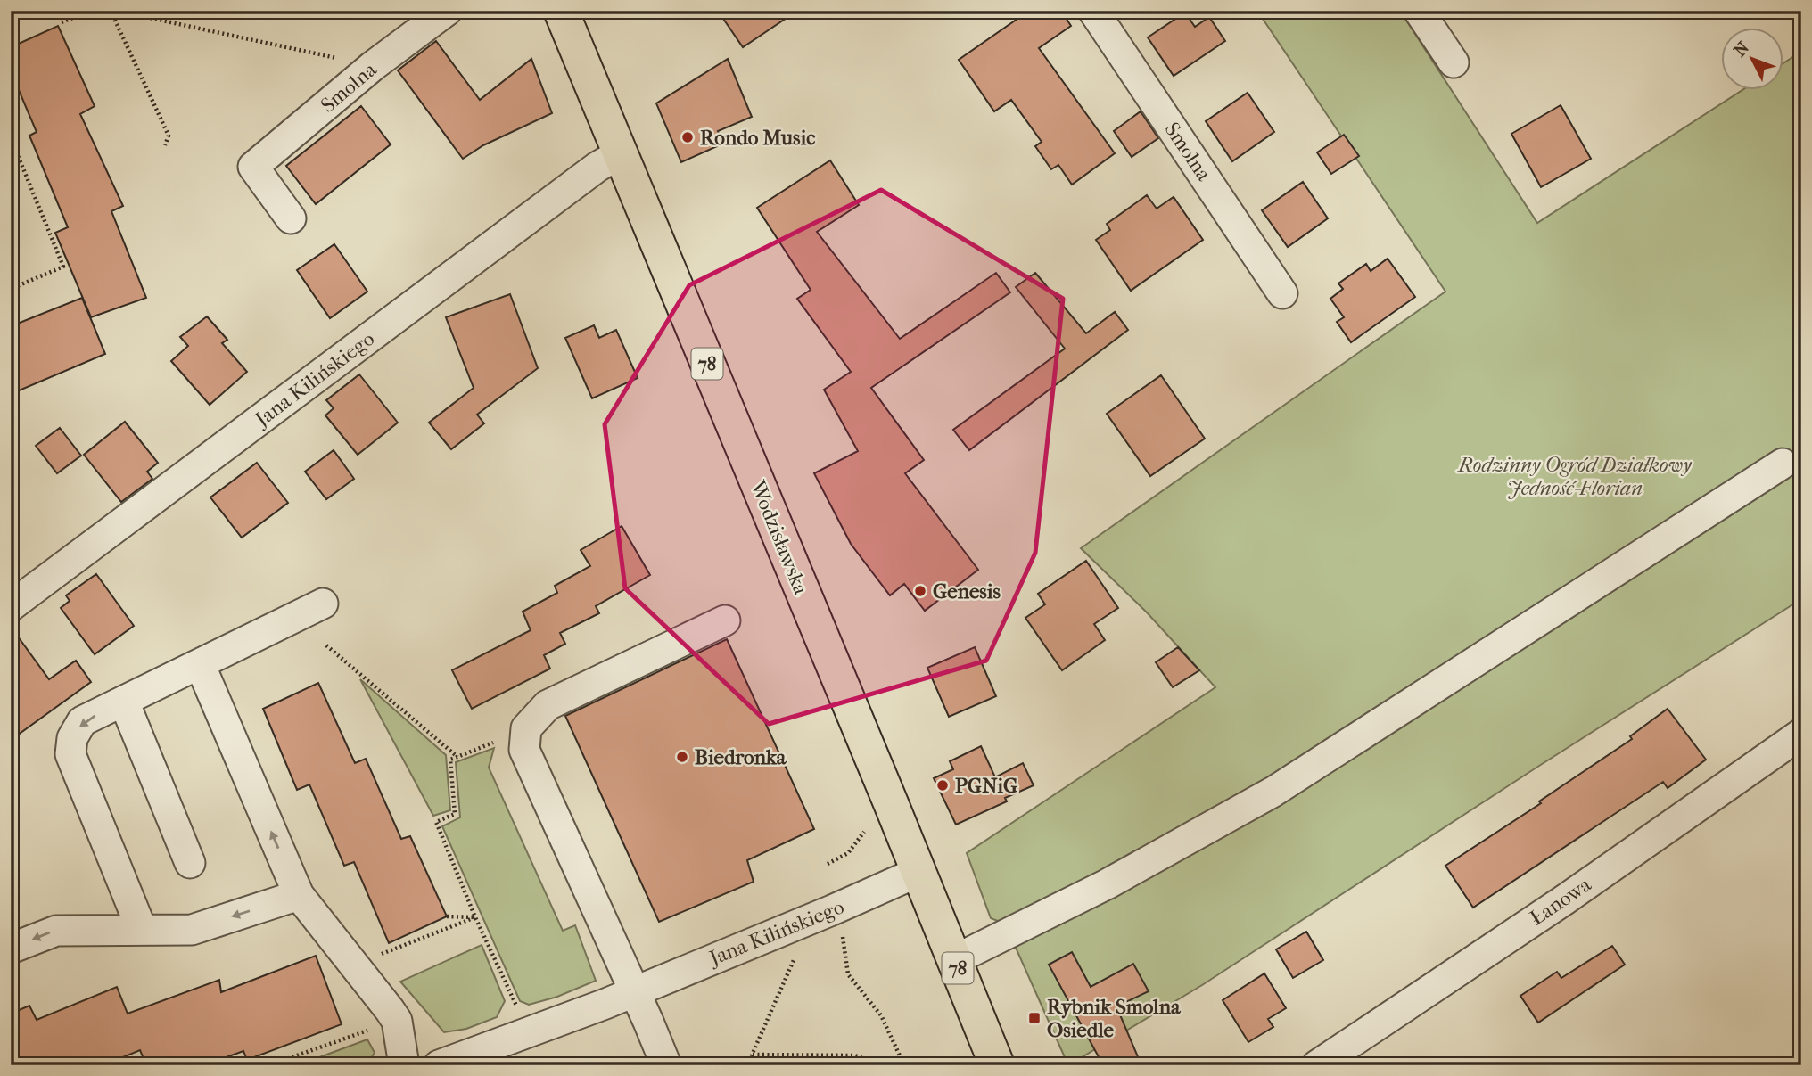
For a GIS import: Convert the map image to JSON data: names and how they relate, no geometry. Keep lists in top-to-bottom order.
{
  "streets": {
    "main road": ["78", "Wodzisławska"],
    "street": ["Smolna", "Jana Kilińskiego", "Łanowa"]
  },
  "crossings": [
    ["Jana Kilińskiego", "Wodzisławska"]
  ],
  "parks": ["Rodzinny Ogród Działkowy Jedność-Florian"],
  "places": {
    "other": [
      "Rondo Music",
      "Genesis",
      "Biedronka",
      "PGNiG"
    ],
    "transit": ["Rybnik Smolna Osiedle"]
  },
  "north": "top left"
}
